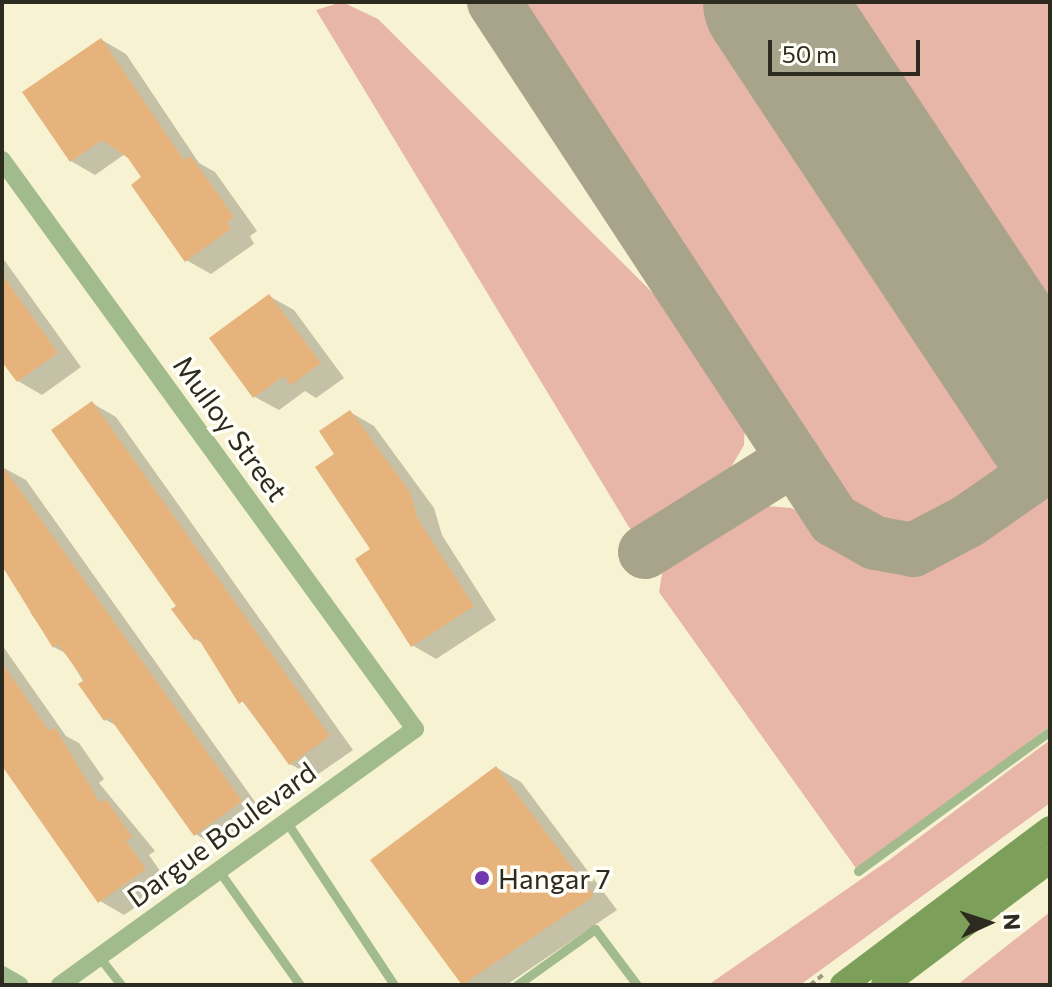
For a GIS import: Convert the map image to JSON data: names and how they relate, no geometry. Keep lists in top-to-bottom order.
{
  "streets": {
    "street": ["Mulloy Street", "Dargue Boulevard"]
  },
  "crossings": [
    ["Mulloy Street", "Dargue Boulevard"]
  ],
  "places": ["Hangar 7"],
  "scale_bar": "50 m",
  "north": "right"
}
